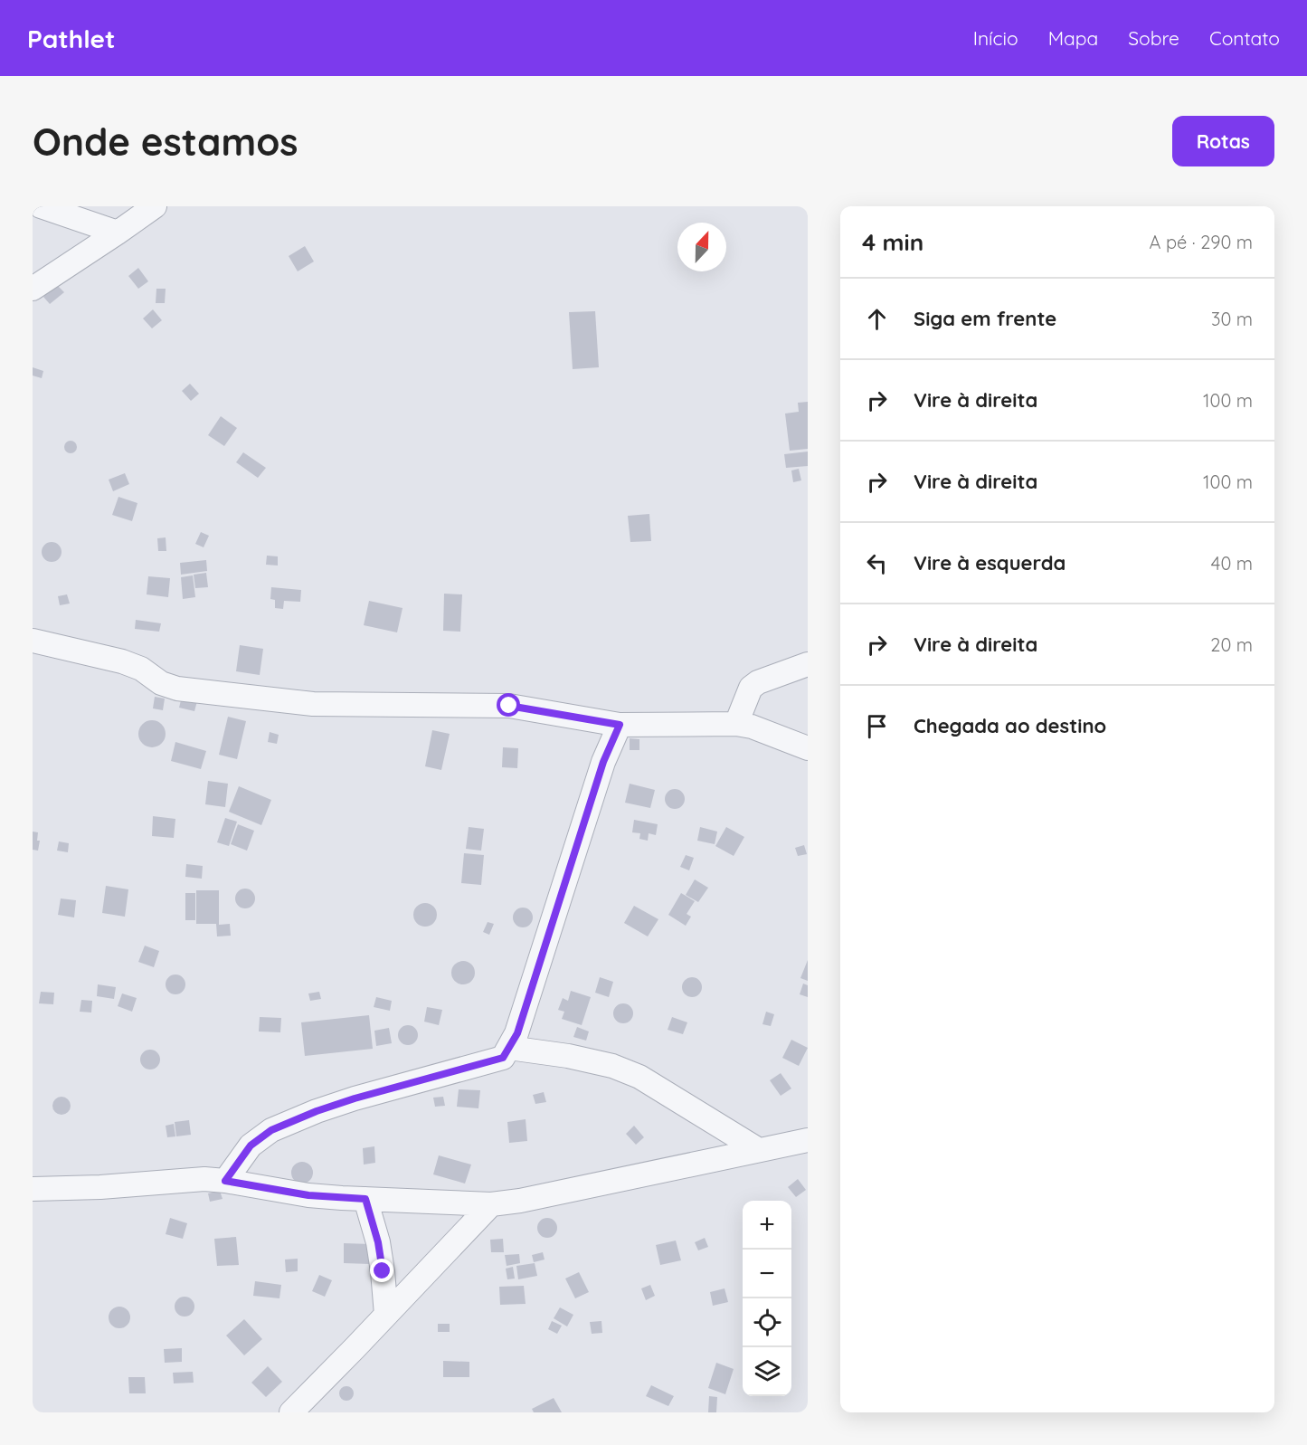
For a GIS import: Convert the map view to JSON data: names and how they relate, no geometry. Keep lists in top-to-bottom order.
{
  "north": "top",
  "page": {
    "header": "Pathlet",
    "nav": [
      "Início",
      "Mapa",
      "Sobre",
      "Contato"
    ],
    "buttons": "Rotas",
    "title": "Onde estamos",
    "heading": ["4 min", "A pé · 290 m"],
    "list": [
      ["Siga em frente", "30 m"],
      ["Vire à direita", "100 m"],
      ["Vire à direita", "100 m"],
      ["Vire à esquerda", "40 m"],
      ["Vire à direita", "20 m"],
      "Chegada ao destino"
    ],
    "map_buttons": ["+", "−"]
  }
}
